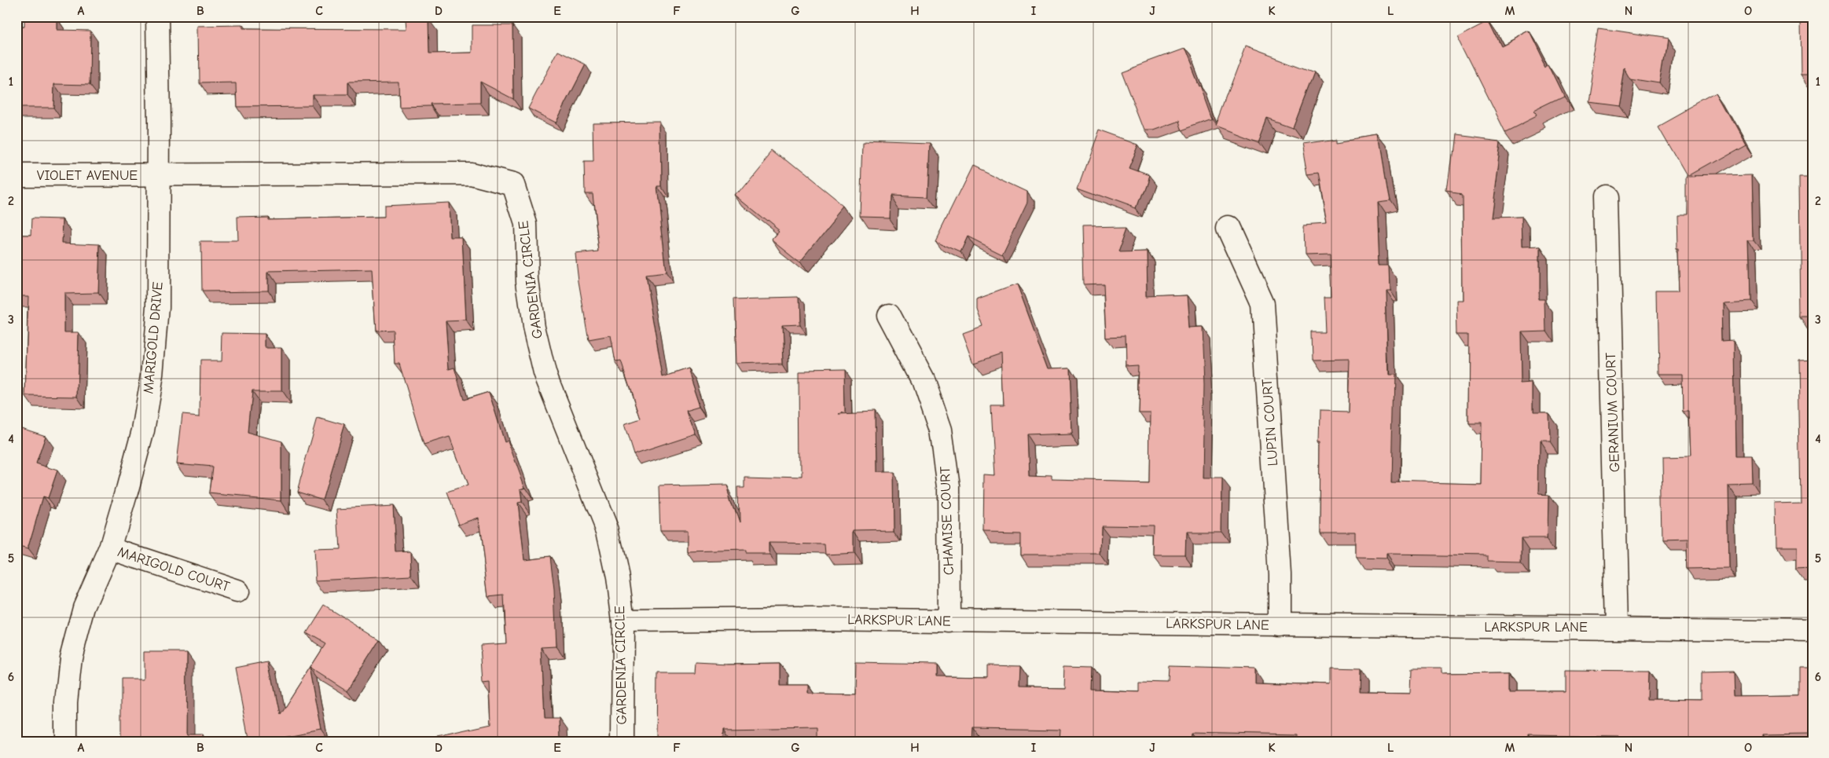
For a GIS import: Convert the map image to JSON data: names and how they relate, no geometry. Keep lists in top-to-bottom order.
{
  "streets": {
    "street": [
      "VIOLET AVENUE",
      "GARDENIA CIRCLE",
      "MARIGOLD DRIVE",
      "GERANIUM COURT",
      "LUPIN COURT",
      "CHAMISE COURT",
      "MARIGOLD COURT",
      "LARKSPUR LANE"
    ]
  },
  "crossings": [
    ["VIOLET AVENUE", "GARDENIA CIRCLE"],
    ["VIOLET AVENUE", "MARIGOLD DRIVE"],
    ["GARDENIA CIRCLE", "MARIGOLD DRIVE"],
    ["GARDENIA CIRCLE", "LARKSPUR LANE"],
    ["MARIGOLD DRIVE", "MARIGOLD COURT"],
    ["GERANIUM COURT", "LARKSPUR LANE"],
    ["LUPIN COURT", "LARKSPUR LANE"],
    ["CHAMISE COURT", "LARKSPUR LANE"]
  ],
  "grid": {
    "columns": [
      "A",
      "B",
      "C",
      "D",
      "E",
      "F",
      "G",
      "H",
      "I",
      "J",
      "K",
      "L",
      "M",
      "N",
      "O"
    ],
    "rows": [
      "1",
      "2",
      "3",
      "4",
      "5",
      "6"
    ]
  }
}
